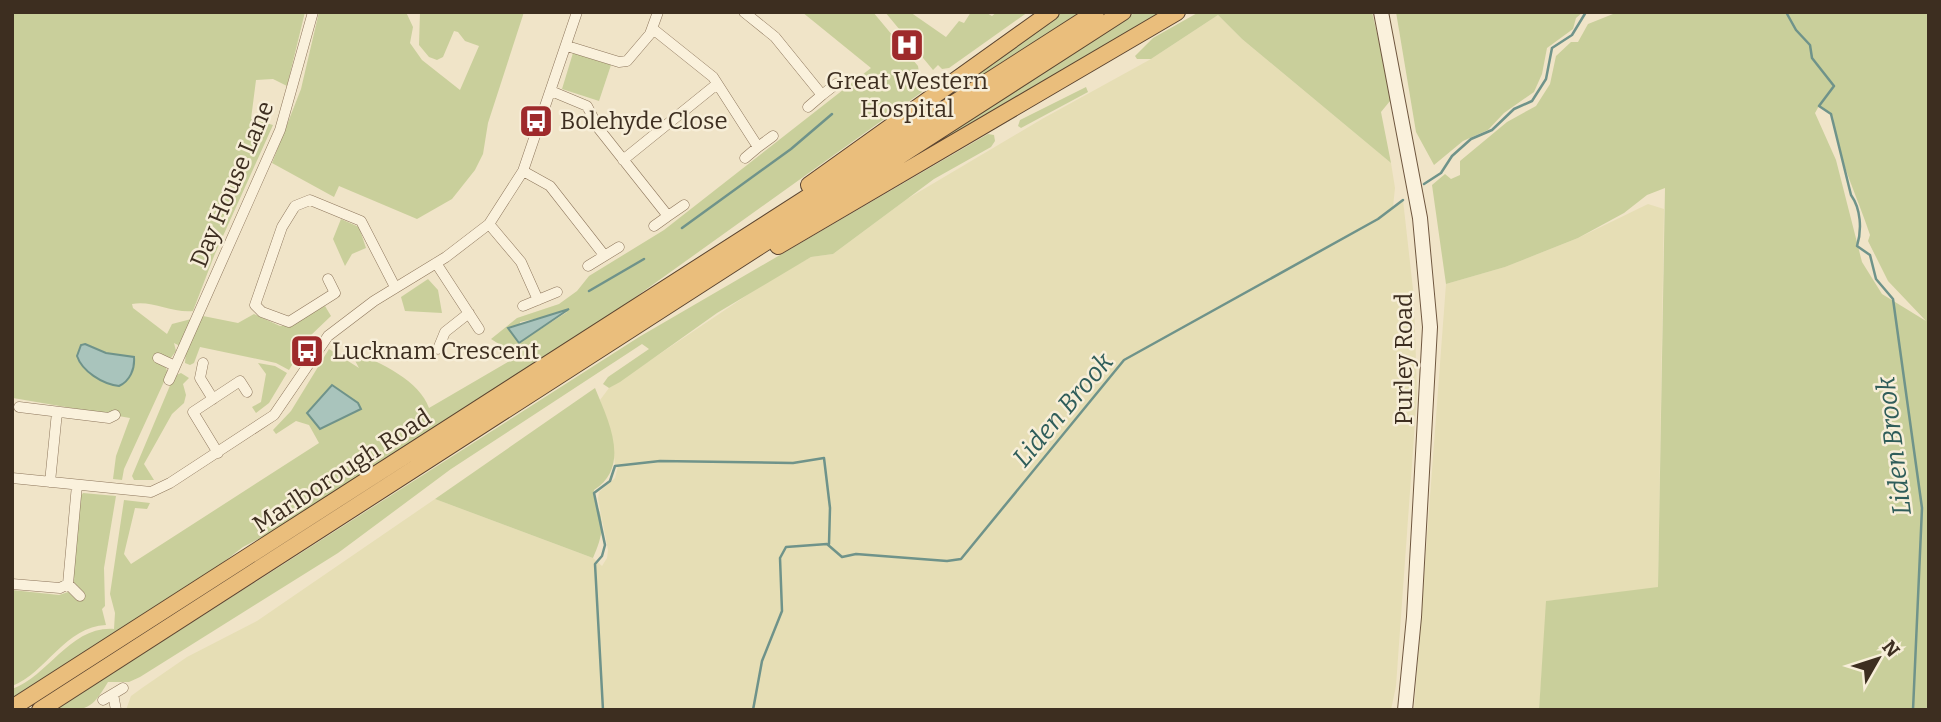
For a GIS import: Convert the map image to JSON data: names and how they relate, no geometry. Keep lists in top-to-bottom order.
{
  "streets": {
    "highway": ["Marlborough Road"],
    "main road": ["Purley Road"],
    "street": ["Day House Lane"]
  },
  "water": ["Liden Brook"],
  "places": {
    "hospital": ["Great Western Hospital"],
    "bus stop": ["Bolehyde Close", "Lucknam Crescent"]
  },
  "north": "top right"
}
